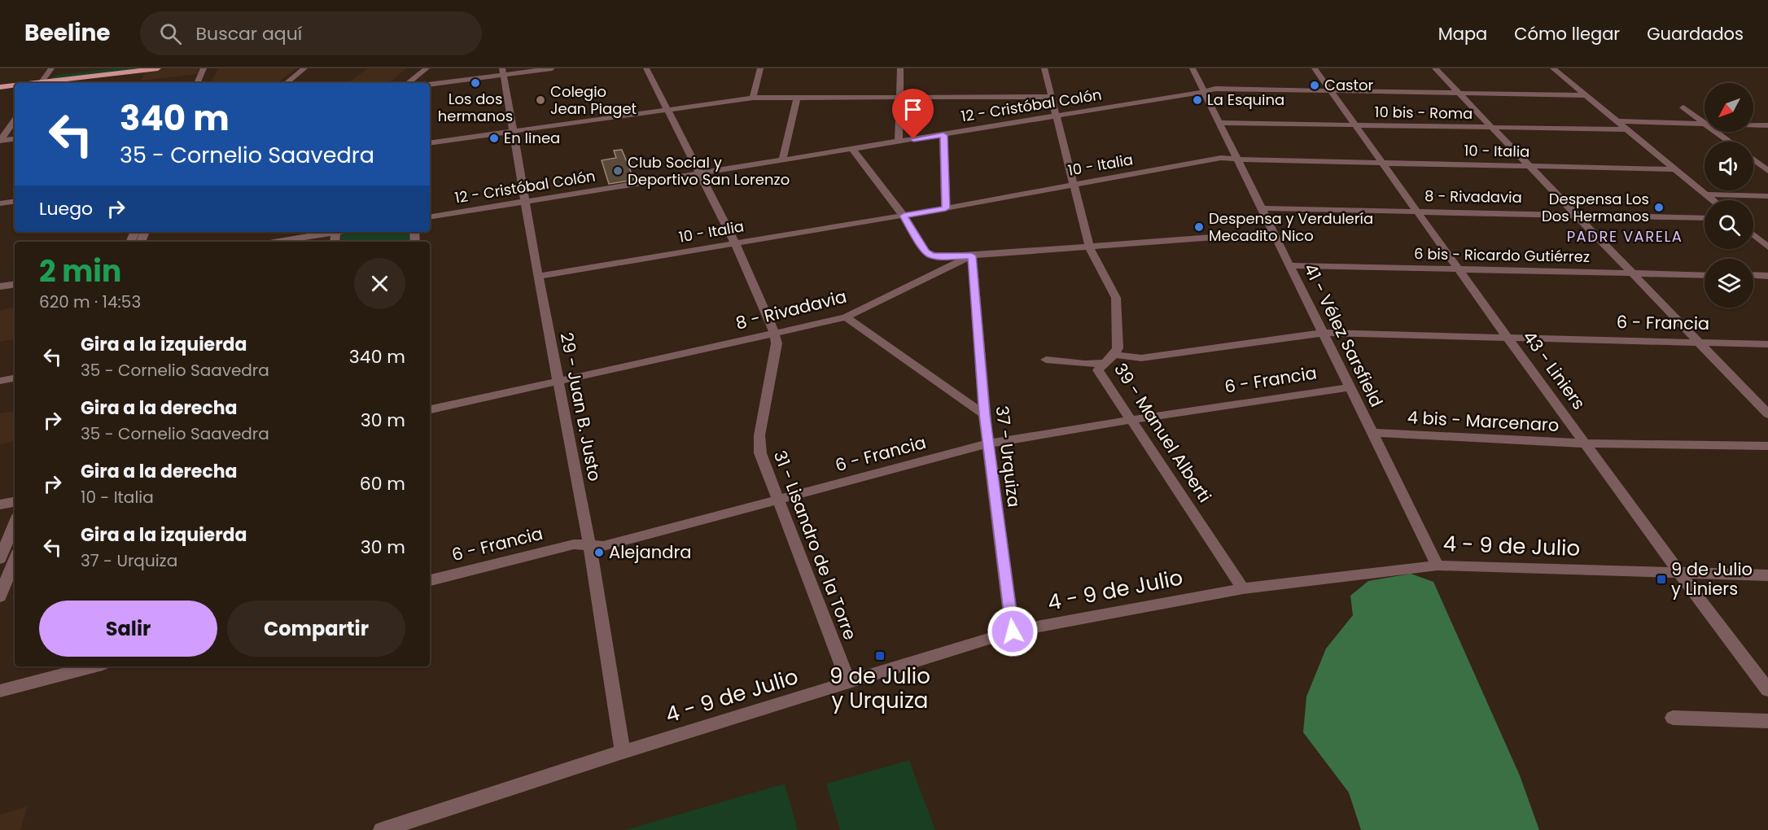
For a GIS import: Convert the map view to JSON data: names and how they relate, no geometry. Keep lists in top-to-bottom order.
{
  "streets": {
    "street": [
      "12 - Cristóbal Colón",
      "10 bis - Roma",
      "10 - Italia",
      "8 - Rivadavia",
      "6 bis - Ricardo Gutiérrez",
      "6 - Francia",
      "41 - Vélez Sarsfield",
      "43 - Liniers",
      "29 - Juan B. Justo",
      "4 bis - Marcenaro",
      "39 - Manuel Alberti",
      "37 - Urquiza",
      "31 - Lisandro de la Torre",
      "4 - 9 de Julio"
    ]
  },
  "crossings": [
    ["12 - Cristóbal Colón", "41 - Vélez Sarsfield"],
    ["12 - Cristóbal Colón", "43 - Liniers"],
    ["12 - Cristóbal Colón", "29 - Juan B. Justo"],
    ["12 - Cristóbal Colón", "39 - Manuel Alberti"],
    ["12 - Cristóbal Colón", "31 - Lisandro de la Torre"],
    ["10 bis - Roma", "41 - Vélez Sarsfield"],
    ["10 bis - Roma", "43 - Liniers"],
    ["10 - Italia", "41 - Vélez Sarsfield"],
    ["10 - Italia", "43 - Liniers"],
    ["10 - Italia", "29 - Juan B. Justo"],
    ["10 - Italia", "39 - Manuel Alberti"],
    ["10 - Italia", "31 - Lisandro de la Torre"],
    ["8 - Rivadavia", "41 - Vélez Sarsfield"],
    ["8 - Rivadavia", "43 - Liniers"],
    ["8 - Rivadavia", "29 - Juan B. Justo"],
    ["8 - Rivadavia", "39 - Manuel Alberti"],
    ["8 - Rivadavia", "37 - Urquiza"],
    ["8 - Rivadavia", "31 - Lisandro de la Torre"],
    ["6 bis - Ricardo Gutiérrez", "41 - Vélez Sarsfield"],
    ["6 bis - Ricardo Gutiérrez", "43 - Liniers"],
    ["6 - Francia", "41 - Vélez Sarsfield"],
    ["6 - Francia", "43 - Liniers"],
    ["6 - Francia", "29 - Juan B. Justo"],
    ["6 - Francia", "39 - Manuel Alberti"],
    ["6 - Francia", "37 - Urquiza"],
    ["6 - Francia", "31 - Lisandro de la Torre"],
    ["41 - Vélez Sarsfield", "4 bis - Marcenaro"],
    ["41 - Vélez Sarsfield", "4 - 9 de Julio"],
    ["43 - Liniers", "4 bis - Marcenaro"],
    ["43 - Liniers", "4 - 9 de Julio"],
    ["29 - Juan B. Justo", "4 - 9 de Julio"],
    ["39 - Manuel Alberti", "4 - 9 de Julio"],
    ["37 - Urquiza", "4 - 9 de Julio"],
    ["31 - Lisandro de la Torre", "4 - 9 de Julio"]
  ],
  "districts": ["PADRE VARELA"],
  "places": {
    "other": [
      "Los dos hermanos",
      "Castor",
      "Colegio Jean Piaget",
      "La Esquina",
      "En linea",
      "Club Social y Deportivo San Lorenzo",
      "Despensa Los Dos Hermanos",
      "Despensa y Verdulería Mecadito Nico",
      "Alejandra"
    ],
    "transit": ["9 de Julio y Liniers", "9 de Julio y Urquiza"]
  },
  "north": "bottom left",
  "page": {
    "header": "Beeline",
    "search": "Buscar aquí",
    "nav": ["Mapa", "Cómo llegar", "Guardados"],
    "turn": ["340 m", "35 - Cornelio Saavedra"],
    "then": "Luego",
    "heading": ["2 min", "620 m · 14:53"],
    "list": [
      {
        "name": "Gira a la izquierda",
        "note": "35 - Cornelio Saavedra",
        "value": "340 m"
      },
      {
        "name": "Gira a la derecha",
        "note": "35 - Cornelio Saavedra",
        "value": "30 m"
      },
      {
        "name": "Gira a la derecha",
        "note": "10 - Italia",
        "value": "60 m"
      },
      {
        "name": "Gira a la izquierda",
        "note": "37 - Urquiza",
        "value": "30 m"
      }
    ],
    "buttons": ["Salir", "Compartir"]
  }
}
